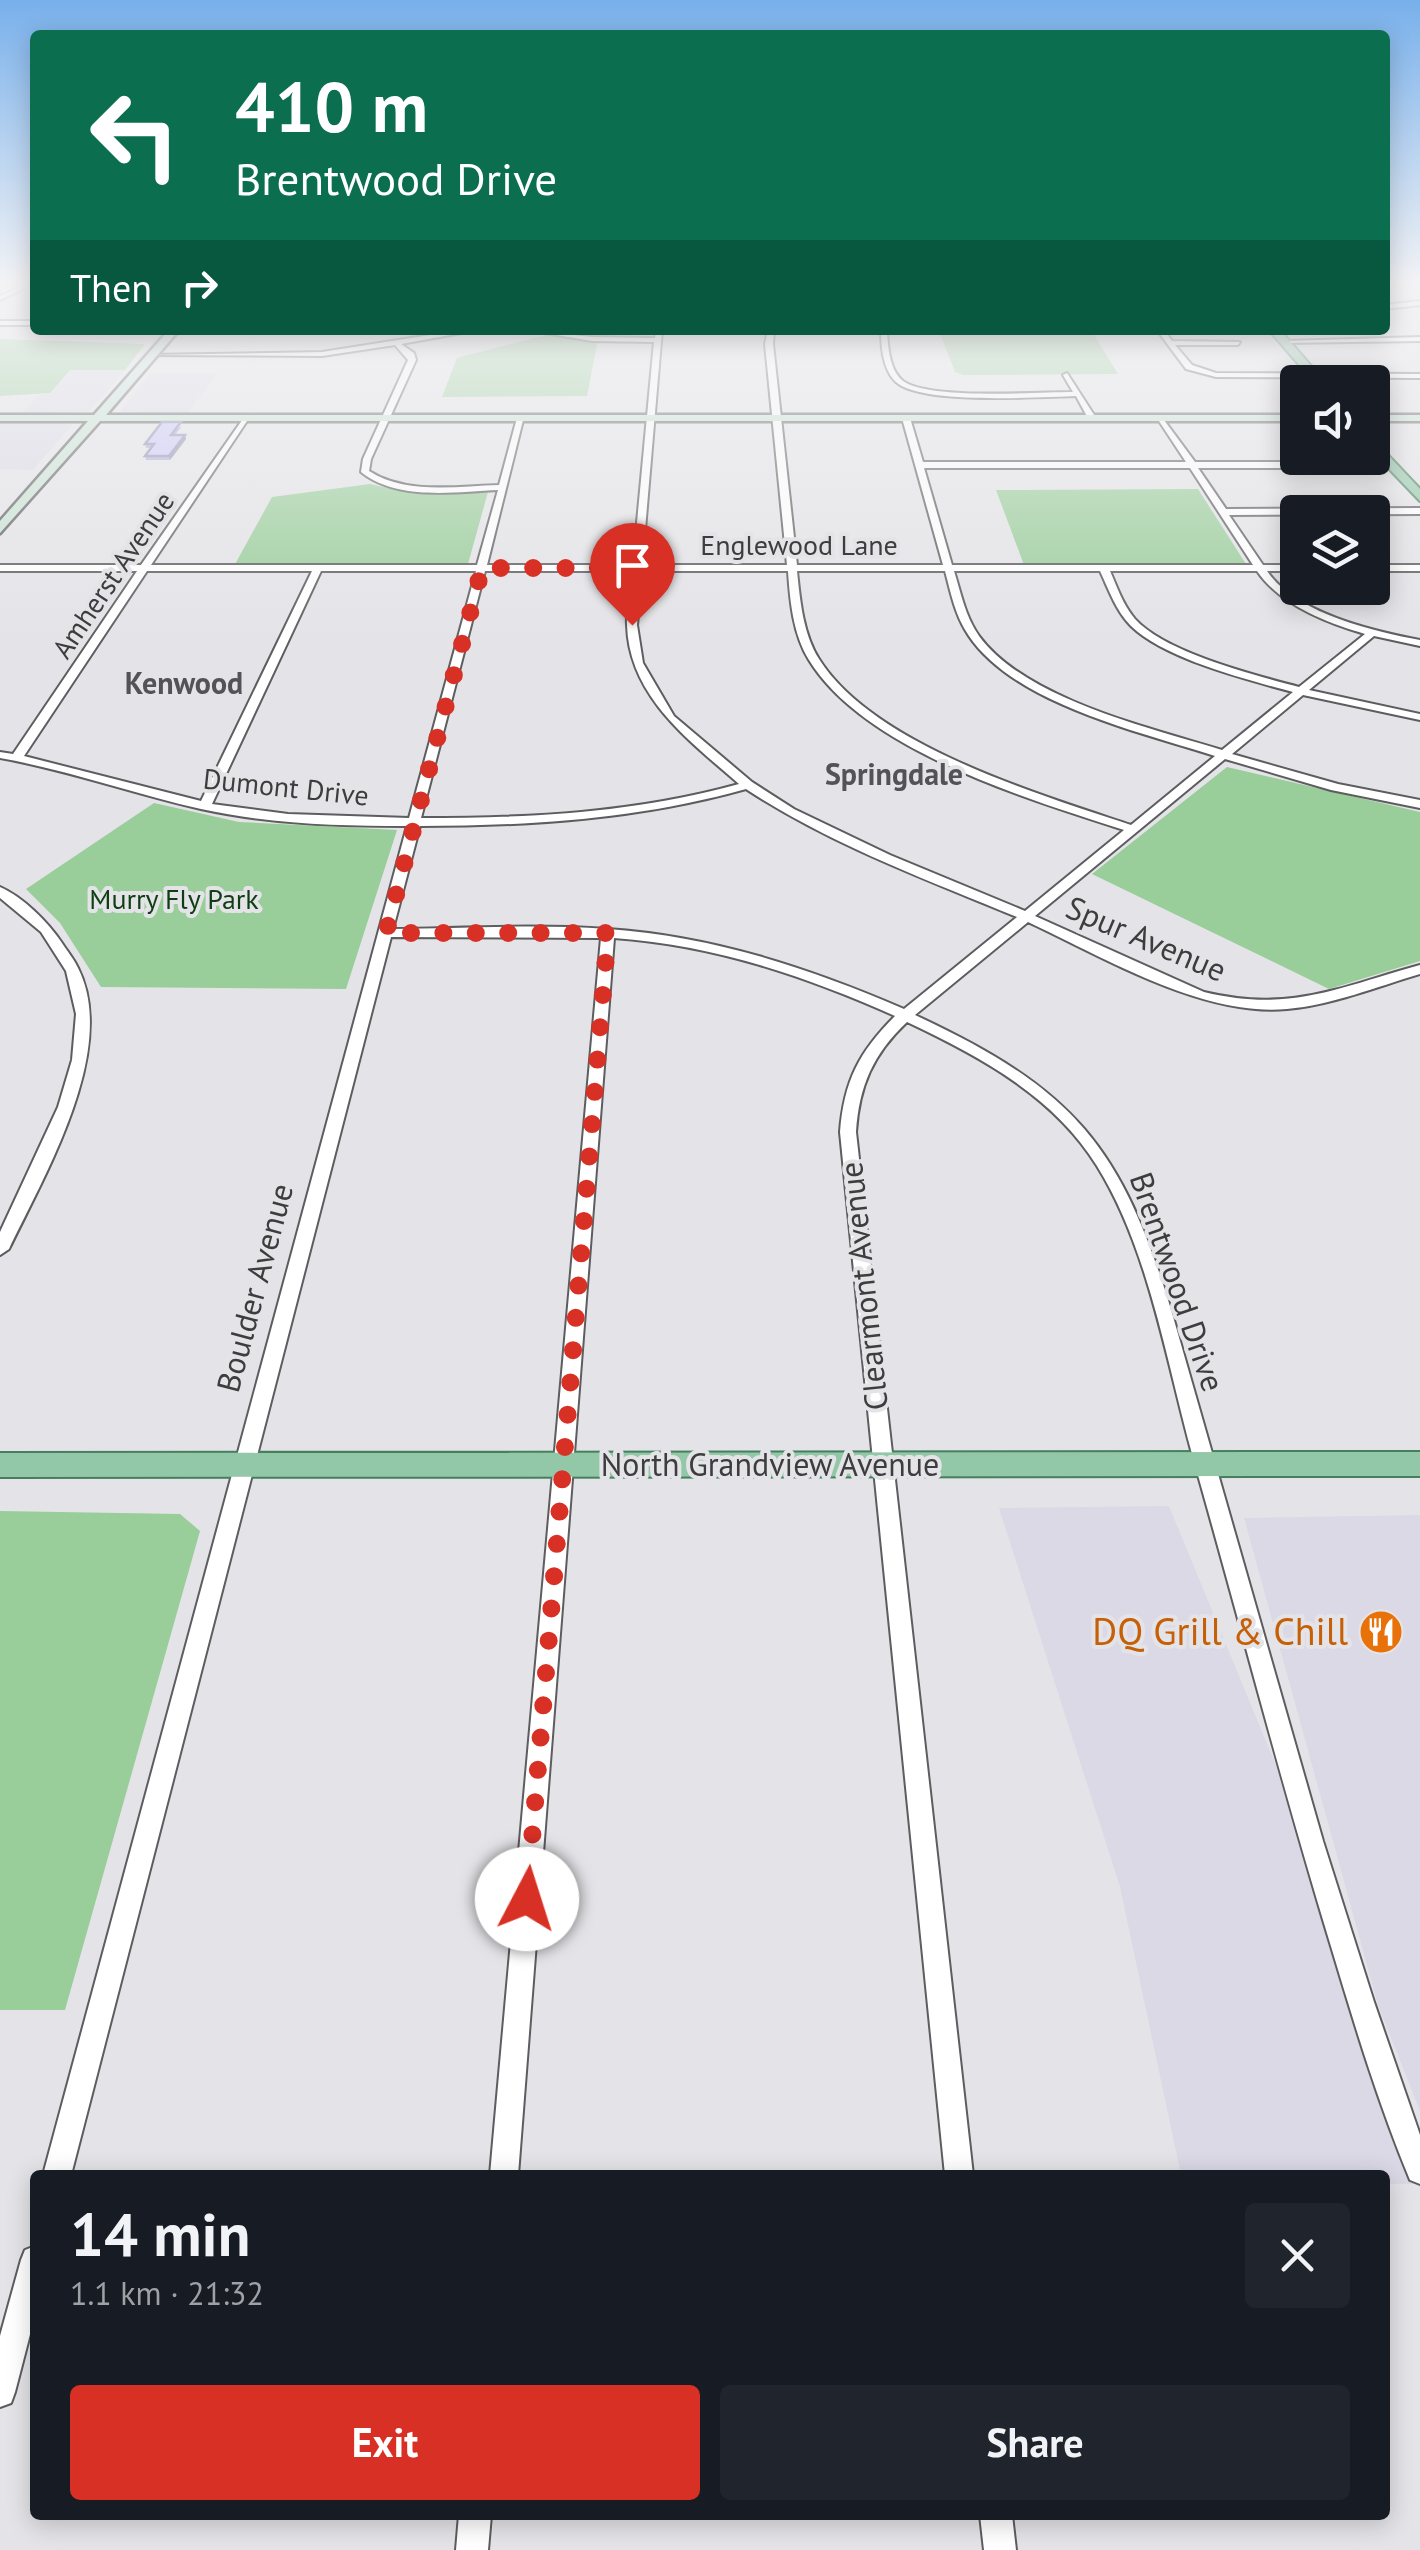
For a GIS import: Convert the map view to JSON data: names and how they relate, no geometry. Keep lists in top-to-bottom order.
{
  "streets": {
    "main road": ["North Grandview Avenue"],
    "street": [
      "Englewood Lane",
      "Amherst Avenue",
      "Dumont Drive",
      "Spur Avenue",
      "Brentwood Drive",
      "Clearmont Avenue",
      "Boulder Avenue"
    ]
  },
  "crossings": [
    ["Englewood Lane", "Amherst Avenue"],
    ["Englewood Lane", "Spur Avenue"],
    ["Englewood Lane", "Boulder Avenue"],
    ["Amherst Avenue", "Dumont Drive"],
    ["Dumont Drive", "Spur Avenue"],
    ["Dumont Drive", "Boulder Avenue"],
    ["Spur Avenue", "Clearmont Avenue"],
    ["Brentwood Drive", "Clearmont Avenue"],
    ["Brentwood Drive", "Boulder Avenue"],
    ["Brentwood Drive", "North Grandview Avenue"],
    ["Clearmont Avenue", "North Grandview Avenue"],
    ["Boulder Avenue", "North Grandview Avenue"]
  ],
  "districts": ["Kenwood", "Springdale"],
  "parks": ["Murry Fly Park"],
  "places": {
    "restaurant": ["DQ Grill & Chill"]
  },
  "page": {
    "turn": ["410 m", "Brentwood Drive"],
    "then": "Then",
    "heading": ["14 min", "1.1 km · 21:32"],
    "buttons": ["Exit", "Share"]
  }
}
